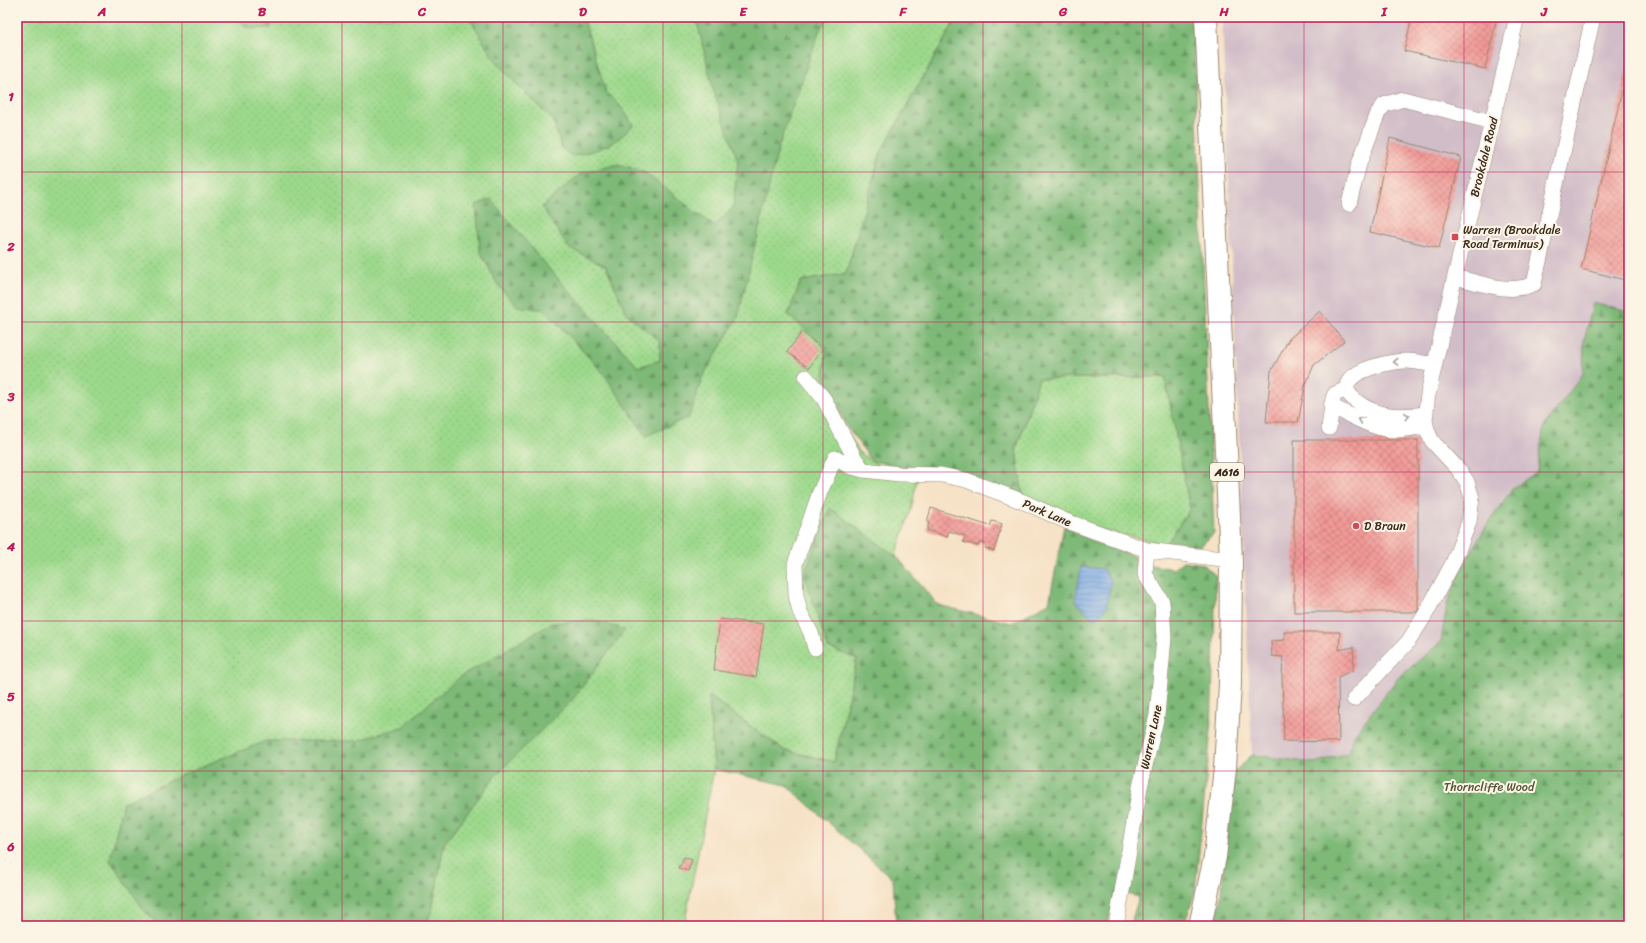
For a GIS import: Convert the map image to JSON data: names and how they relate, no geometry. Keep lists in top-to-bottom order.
{
  "streets": {
    "highway": ["A616"],
    "street": ["Brookdale Road", "Park Lane", "Warren Lane"]
  },
  "crossings": [
    ["A616", "Park Lane"],
    ["Park Lane", "Warren Lane"]
  ],
  "parks": ["Thorncliffe Wood"],
  "places": {
    "transit": ["Warren (Brookdale Road Terminus)"],
    "other": ["D Braun"]
  },
  "grid": {
    "columns": [
      "A",
      "B",
      "C",
      "D",
      "E",
      "F",
      "G",
      "H",
      "I",
      "J"
    ],
    "rows": [
      "1",
      "2",
      "3",
      "4",
      "5",
      "6"
    ]
  }
}
